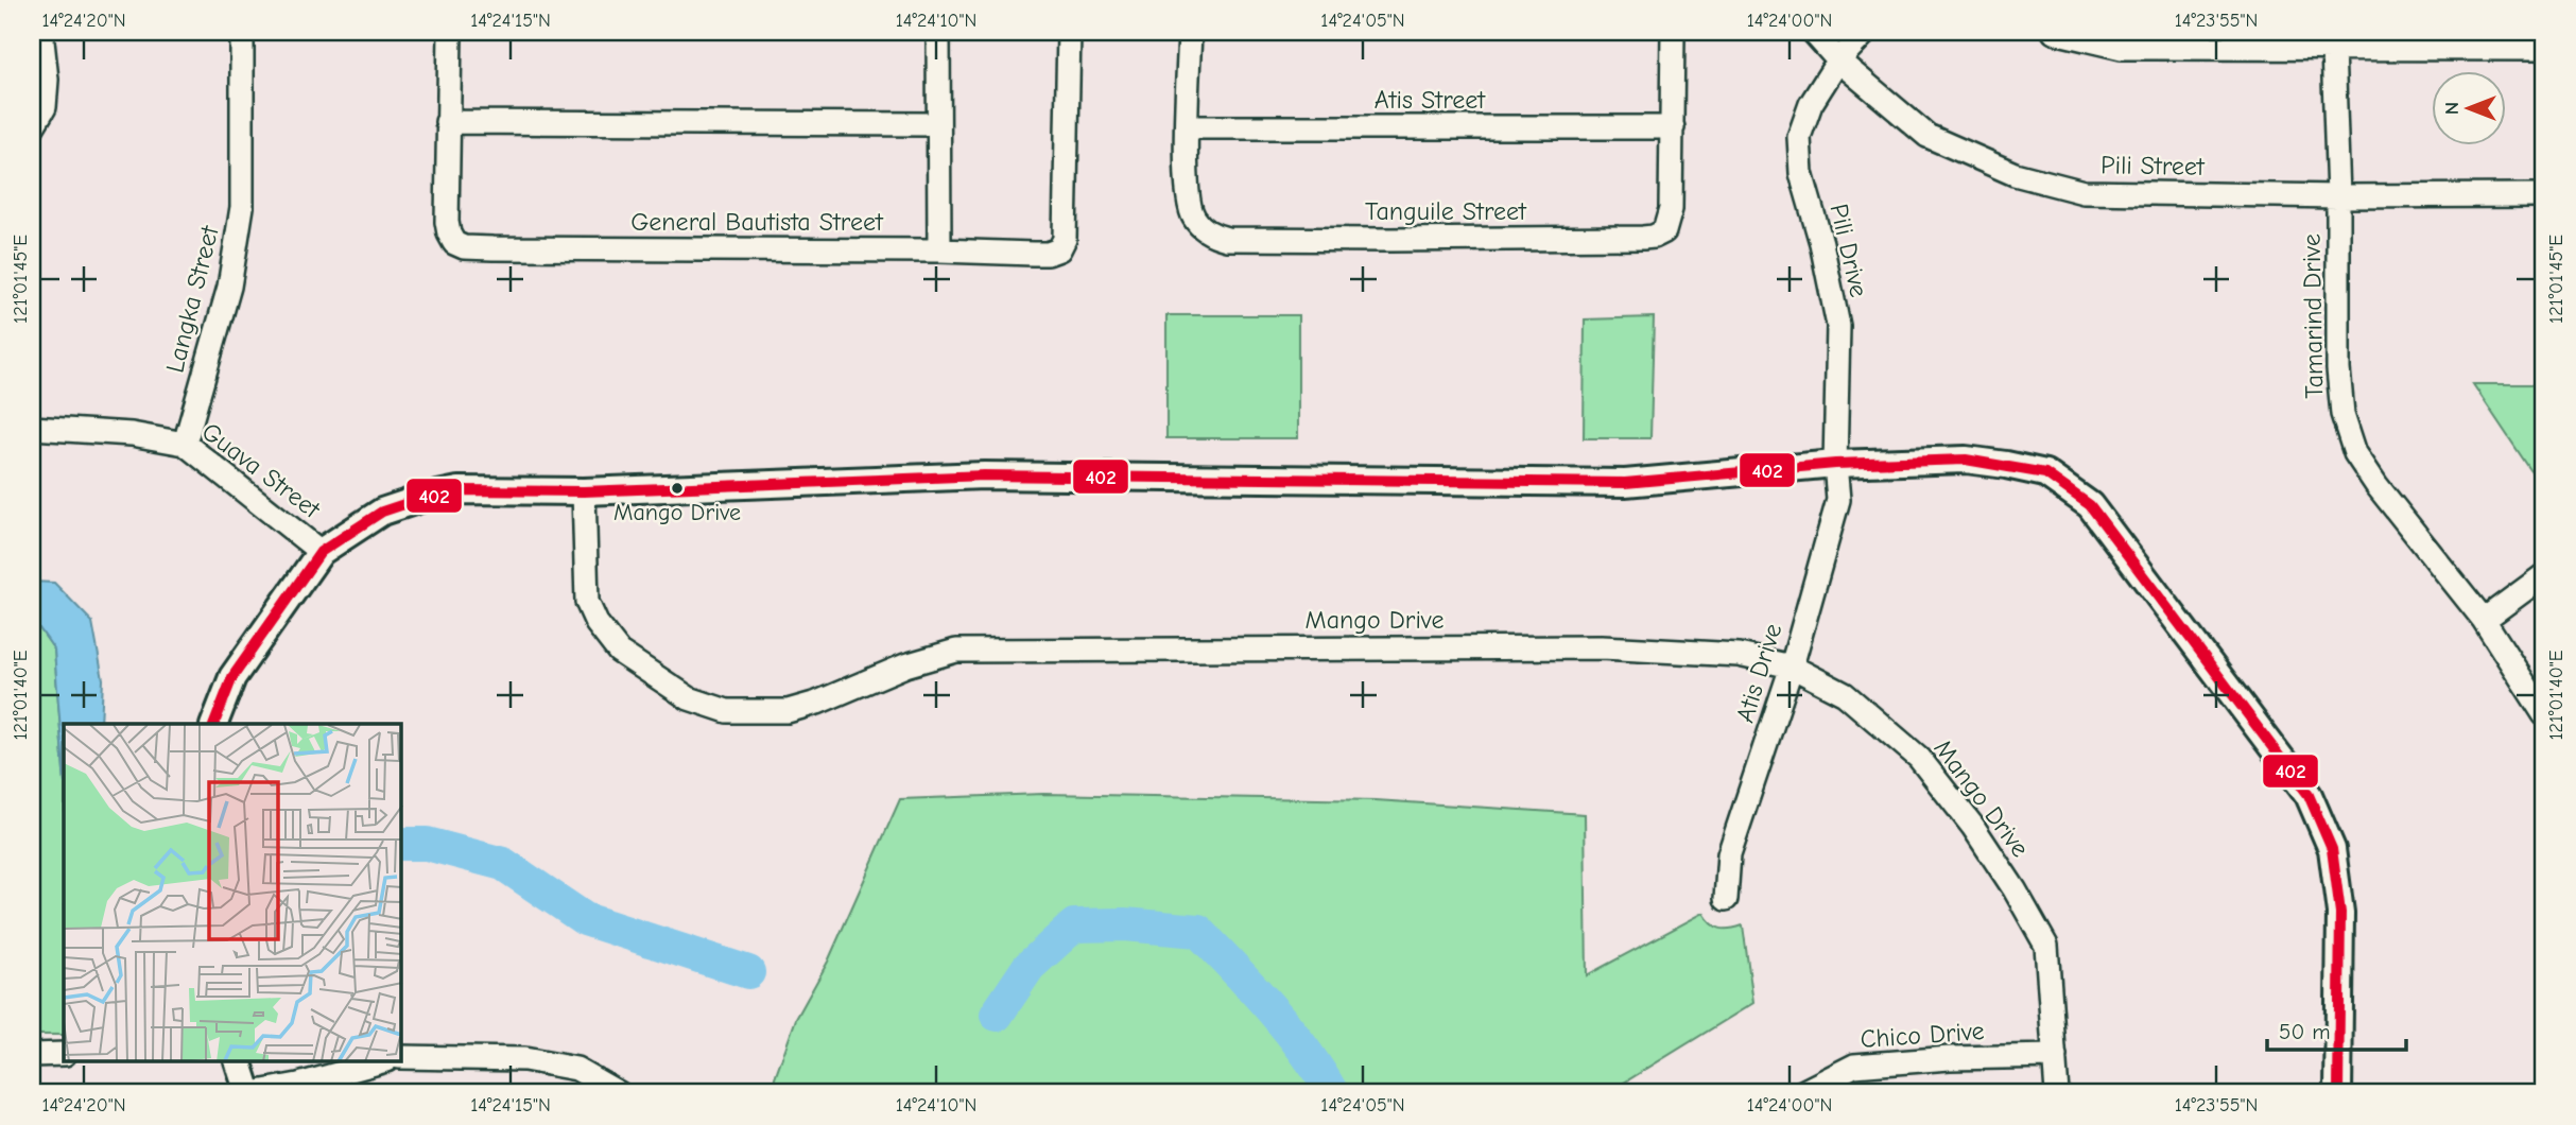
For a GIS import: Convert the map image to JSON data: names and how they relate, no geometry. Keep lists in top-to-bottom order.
{
  "streets": {
    "street": [
      "Atis Street",
      "Pili Street",
      "Tanguile Street",
      "General Bautista Street",
      "Pili Drive",
      "Langka Street",
      "Tamarind Drive",
      "Guava Street",
      "Mango Drive",
      "Atis Drive",
      "Chico Drive"
    ]
  },
  "crossings": [
    ["Atis Street", "Tanguile Street"],
    ["Pili Street", "Pili Drive"],
    ["Pili Street", "Tamarind Drive"],
    ["Pili Drive", "Atis Drive"],
    ["Langka Street", "Guava Street"],
    ["Mango Drive", "Atis Drive"],
    ["Mango Drive", "Chico Drive"]
  ],
  "places": ["Mango Drive"],
  "lines": ["transit line 402"],
  "scale_bar": "50 m",
  "north": "left",
  "coordinates": [
    "14°24'20\"N",
    "14°24'15\"N",
    "14°24'10\"N",
    "14°24'05\"N",
    "14°24'00\"N",
    "14°23'55\"N",
    "121°01'45\"E",
    "121°01'40\"E"
  ]
}
